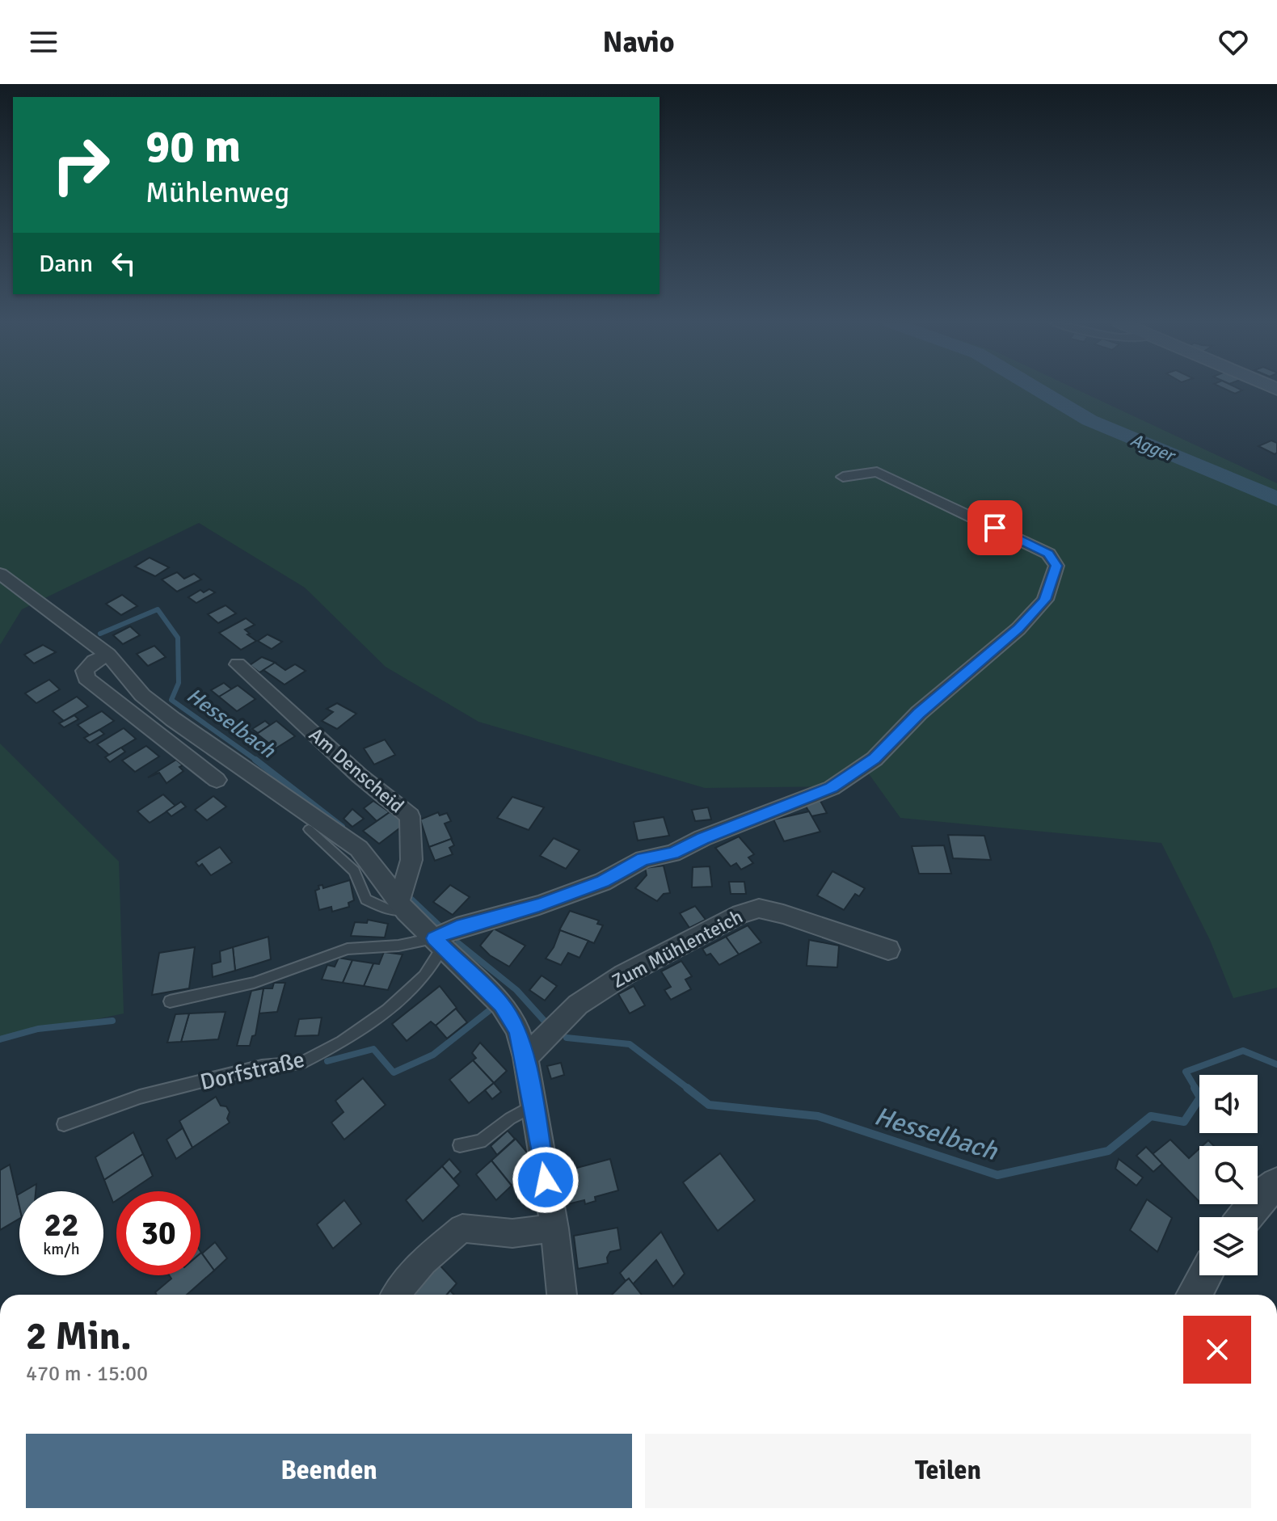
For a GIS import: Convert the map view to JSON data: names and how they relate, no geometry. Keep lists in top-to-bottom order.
{
  "streets": {
    "street": ["Am Denscheid", "Zum Mühlenteich"],
    "lane": ["Dorfstraße"]
  },
  "water": ["Agger", "Hesselbach"],
  "page": {
    "header": "Navio",
    "turn": ["90 m", "Mühlenweg"],
    "then": "Dann",
    "speed": "22 km/h",
    "limit": "30",
    "heading": ["2 Min.", "470 m · 15:00"],
    "buttons": ["Beenden", "Teilen"]
  }
}
